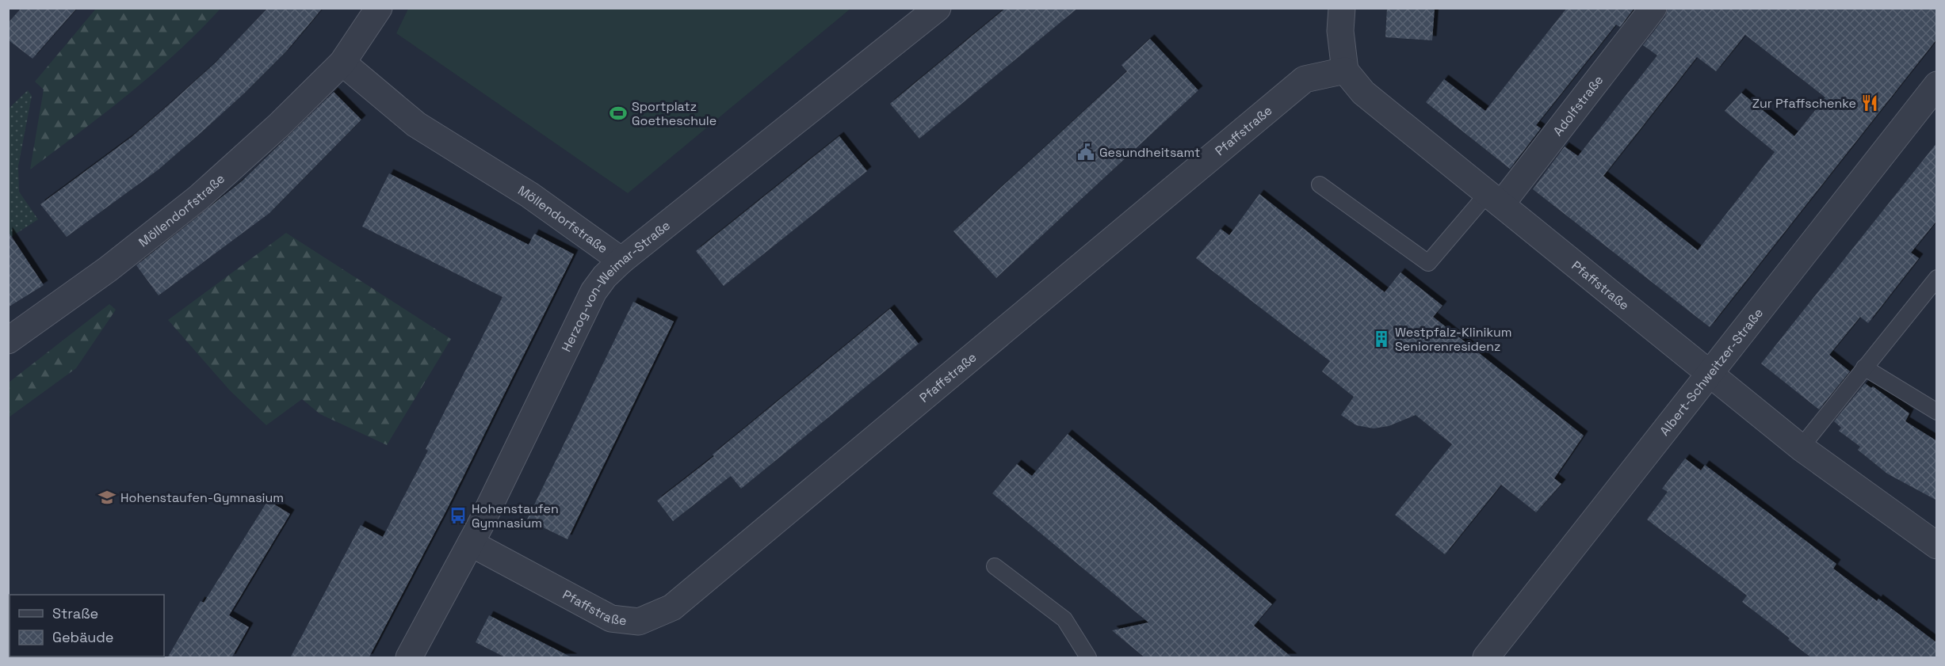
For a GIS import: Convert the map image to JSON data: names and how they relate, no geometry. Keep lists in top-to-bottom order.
{
  "streets": {
    "street": [
      "Adolfstraße",
      "Pfaffstraße",
      "Möllendorfstraße",
      "Herzog-von-Weimar-Straße",
      "Albert-Schweitzer-Straße"
    ]
  },
  "crossings": [
    ["Adolfstraße", "Pfaffstraße"],
    ["Pfaffstraße", "Herzog-von-Weimar-Straße"],
    ["Pfaffstraße", "Albert-Schweitzer-Straße"],
    ["Möllendorfstraße", "Herzog-von-Weimar-Straße"]
  ],
  "places": {
    "restaurant": ["Zur Pfaffschenke"],
    "sports": ["Sportplatz Goetheschule"],
    "public building": ["Gesundheitsamt"],
    "building": ["Westpfalz-Klinikum Seniorenresidenz"],
    "school or university": ["Hohenstaufen-Gymnasium"],
    "bus stop": ["Hohenstaufen Gymnasium"]
  },
  "legend": ["Straße", "Gebäude"]
}
